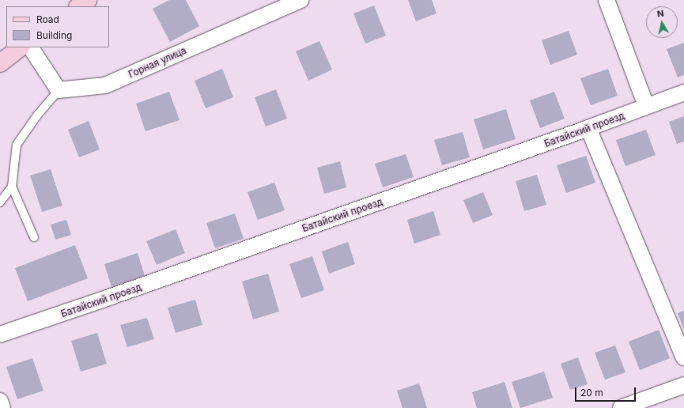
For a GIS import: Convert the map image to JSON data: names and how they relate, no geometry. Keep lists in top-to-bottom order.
{
  "streets": {
    "street": ["Горная улица", "Батайский проезд"]
  },
  "legend": ["Road", "Building"],
  "scale_bar": "20 m",
  "north": "top"
}
